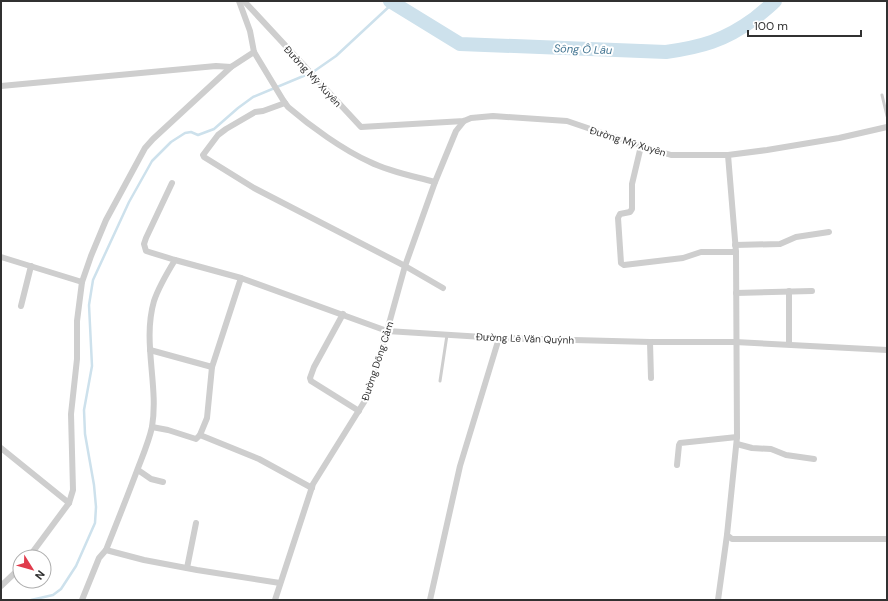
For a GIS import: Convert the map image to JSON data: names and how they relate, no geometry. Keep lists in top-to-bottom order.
{
  "streets": {
    "street": ["Đường Mỹ Xuyên", "Đường Lê Văn Quýnh", "Đường Dõng Cảm"]
  },
  "crossings": [
    ["Đường Lê Văn Quýnh", "Đường Dõng Cảm"]
  ],
  "water": ["Sông Ô Lâu"],
  "scale_bar": "100 m",
  "north": "bottom right"
}
